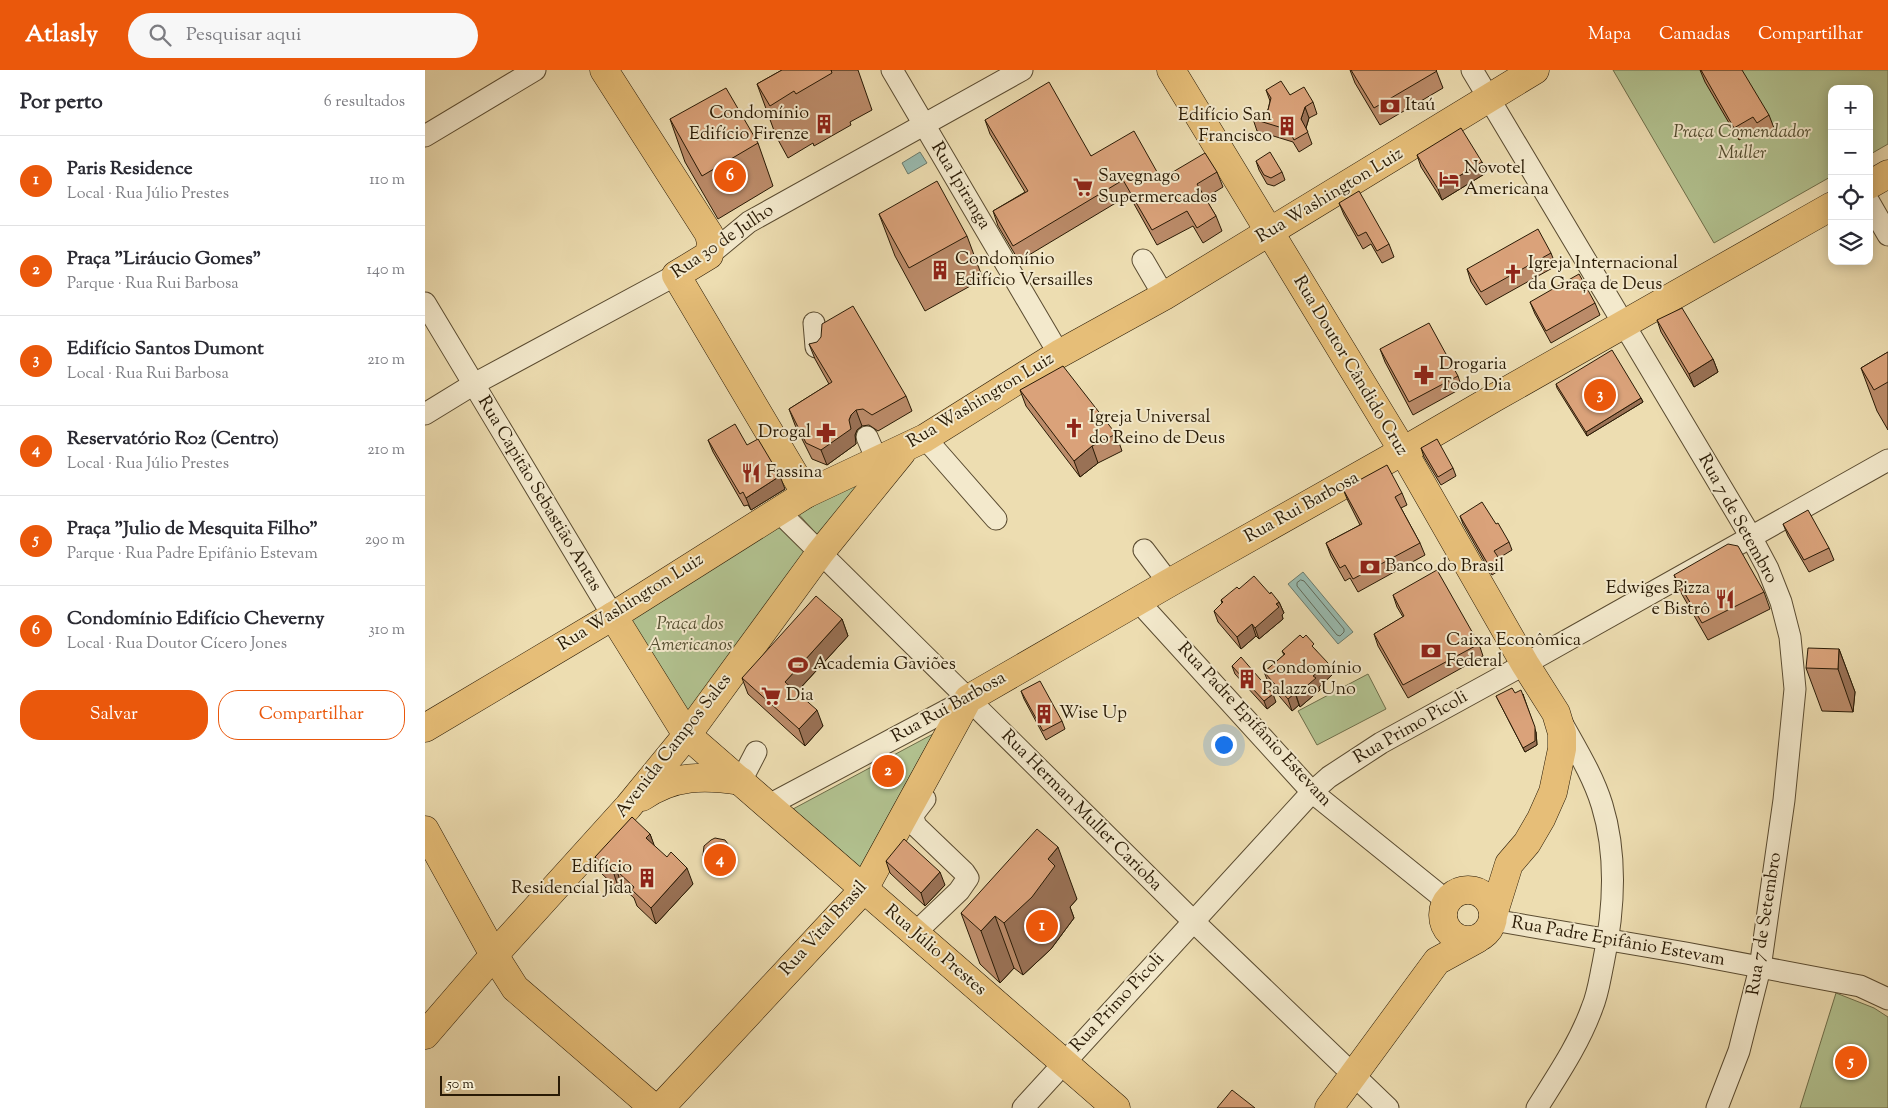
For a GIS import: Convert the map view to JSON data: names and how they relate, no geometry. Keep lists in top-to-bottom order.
{
  "streets": {
    "main road": [
      "Rua Washington Luiz",
      "Rua 30 de Julho",
      "Rua Doutor Cândido Cruz",
      "Rua Capitão Sebastião Antas",
      "Rua Rui Barbosa",
      "Avenida Campos Sales",
      "Rua Vital Brasil",
      "Rua Júlio Prestes"
    ],
    "street": [
      "Rua Ipiranga",
      "Rua 7 de Setembro",
      "Rua Padre Epifânio Estevam",
      "Rua Primo Picoli",
      "Rua Herman Muller Carioba"
    ]
  },
  "crossings": [
    ["Rua Ipiranga", "Rua Washington Luiz"],
    ["Rua Ipiranga", "Rua 30 de Julho"],
    ["Rua Washington Luiz", "Rua Doutor Cândido Cruz"],
    ["Rua Washington Luiz", "Rua Capitão Sebastião Antas"],
    ["Rua Washington Luiz", "Rua 7 de Setembro"],
    ["Rua Washington Luiz", "Avenida Campos Sales"],
    ["Rua Washington Luiz", "Rua Herman Muller Carioba"],
    ["Rua 30 de Julho", "Rua Capitão Sebastião Antas"],
    ["Rua Doutor Cândido Cruz", "Rua Rui Barbosa"],
    ["Rua Doutor Cândido Cruz", "Rua Primo Picoli"],
    ["Rua Capitão Sebastião Antas", "Avenida Campos Sales"],
    ["Rua Capitão Sebastião Antas", "Rua Júlio Prestes"],
    ["Rua Rui Barbosa", "Rua 7 de Setembro"],
    ["Rua Rui Barbosa", "Rua Padre Epifânio Estevam"],
    ["Rua Rui Barbosa", "Rua Herman Muller Carioba"],
    ["Rua Rui Barbosa", "Rua Vital Brasil"],
    ["Rua Rui Barbosa", "Rua Júlio Prestes"],
    ["Rua 7 de Setembro", "Rua Padre Epifânio Estevam"],
    ["Rua 7 de Setembro", "Rua Primo Picoli"],
    ["Rua Padre Epifânio Estevam", "Rua Primo Picoli"],
    ["Rua Primo Picoli", "Rua Herman Muller Carioba"],
    ["Rua Primo Picoli", "Rua Júlio Prestes"],
    ["Avenida Campos Sales", "Rua Herman Muller Carioba"],
    ["Avenida Campos Sales", "Rua Júlio Prestes"],
    ["Rua Herman Muller Carioba", "Rua Vital Brasil"],
    ["Rua Vital Brasil", "Rua Júlio Prestes"]
  ],
  "parks": ["Praça Comendador Muller", "Praça dos Americanos"],
  "places": {
    "bank": ["Itaú", "Banco do Brasil", "Caixa Econômica Federal"],
    "building": [
      "Condomínio Edifício Firenze",
      "Edifício San Francisco",
      "Condomínio Edifício Versailles",
      "Condomínio Palazzo Uno",
      "Wise Up",
      "Edifício Residencial Jida"
    ],
    "hotel": ["Novotel Americana"],
    "supermarket": ["Savegnago Supermercados", "Dia"],
    "church": ["Igreja Internacional da Graça de Deus", "Igreja Universal do Reino de Deus"],
    "pharmacy": ["Drogaria Todo Dia", "Drogal"],
    "restaurant": ["Fassina", "Edwiges Pizza e Bistrô"],
    "sports": ["Academia Gaviões"]
  },
  "scale_bar": "50 m",
  "page": {
    "header": "Atlasly",
    "search": "Pesquisar aqui",
    "nav": ["Mapa", "Camadas", "Compartilhar"],
    "heading": ["Por perto", "6 resultados"],
    "map_buttons": ["+", "−"],
    "list": [
      {
        "mark": "1",
        "name": "Paris Residence",
        "note": "Local · Rua Júlio Prestes",
        "value": "110 m"
      },
      {
        "mark": "2",
        "name": "Praça \"Liráucio Gomes\"",
        "note": "Parque · Rua Rui Barbosa",
        "value": "140 m"
      },
      {
        "mark": "3",
        "name": "Edifício Santos Dumont",
        "note": "Local · Rua Rui Barbosa",
        "value": "210 m"
      },
      {
        "mark": "4",
        "name": "Reservatório R02 (Centro)",
        "note": "Local · Rua Júlio Prestes",
        "value": "210 m"
      },
      {
        "mark": "5",
        "name": "Praça \"Julio de Mesquita Filho\"",
        "note": "Parque · Rua Padre Epifânio Estevam",
        "value": "290 m"
      },
      {
        "mark": "6",
        "name": "Condomínio Edifício Cheverny",
        "note": "Local · Rua Doutor Cícero Jones",
        "value": "310 m"
      }
    ],
    "pins": [
      "6",
      "3",
      "2",
      "4",
      "1",
      "5"
    ],
    "buttons": ["Salvar", "Compartilhar"],
    "scale": "50 m"
  }
}
